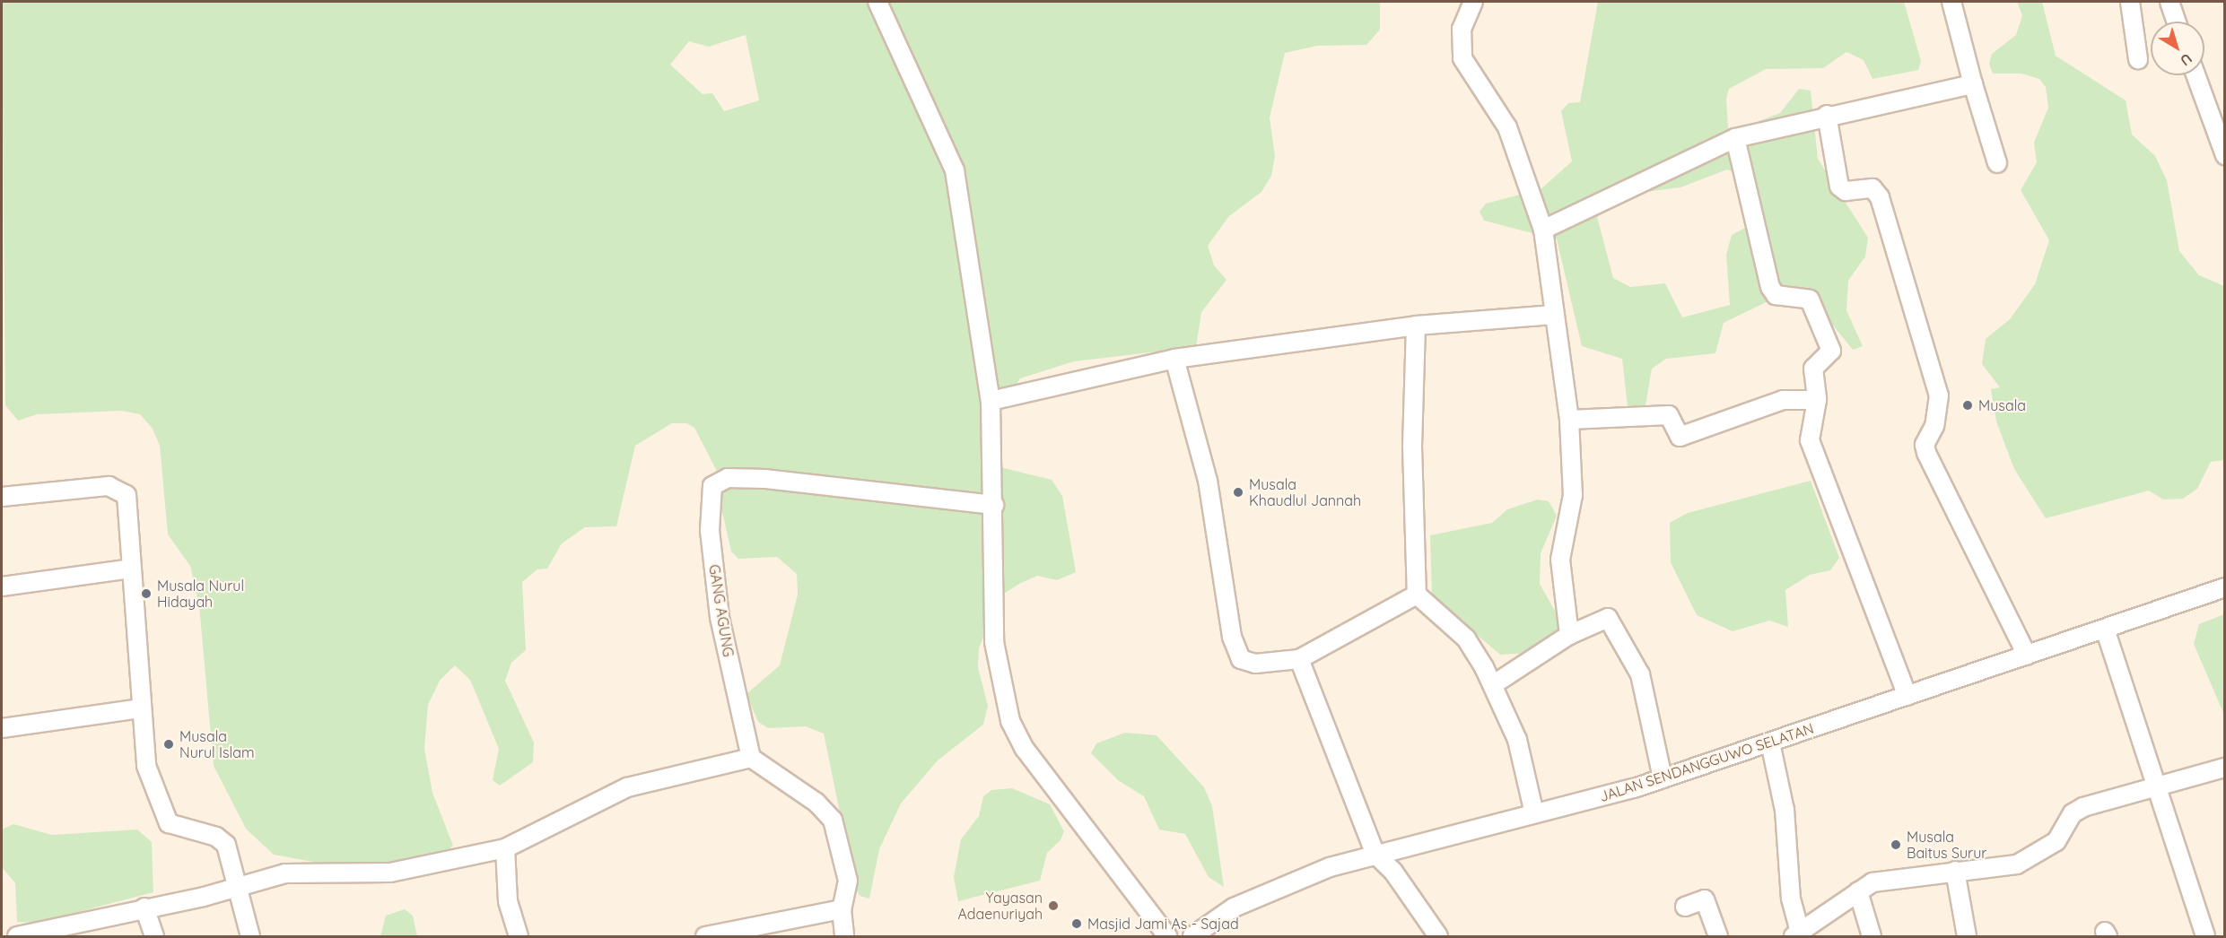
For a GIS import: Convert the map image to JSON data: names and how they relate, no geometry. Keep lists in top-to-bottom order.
{
  "streets": {
    "street": ["GANG AGUNG", "JALAN SENDANGGUWO SELATAN"]
  },
  "places": [
    "Musala",
    "Musala Khaudlul Jannah",
    "Musala Nurul Hidayah",
    "Musala Nurul Islam",
    "Musala Baitus Surur",
    "Yayasan Adaenuriyah",
    "Masjid Jami As - Sajad"
  ],
  "north": "bottom right"
}
